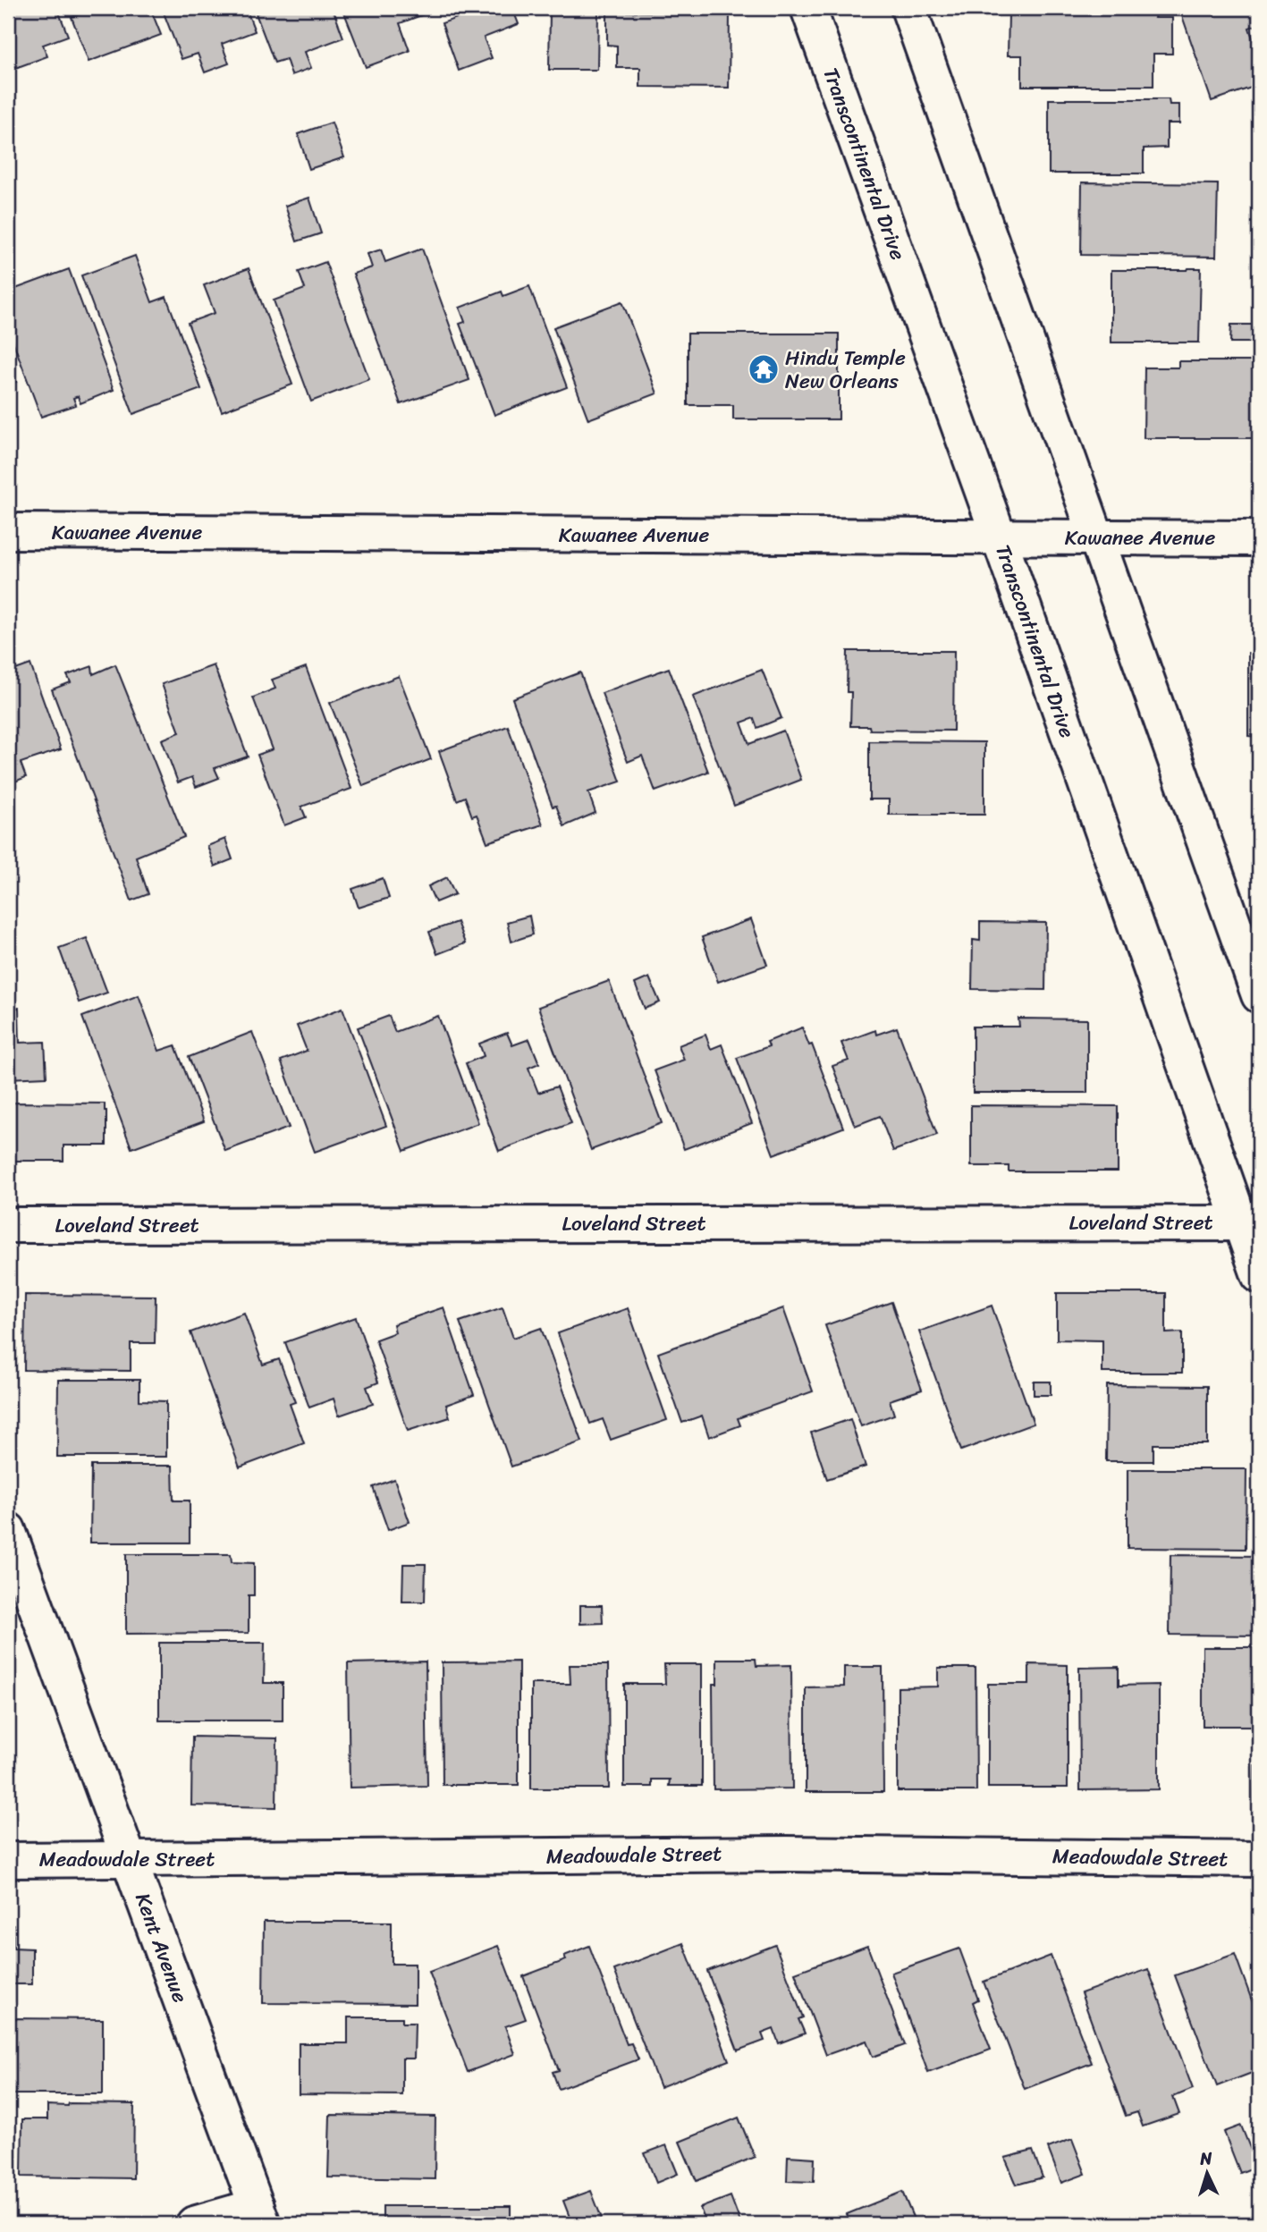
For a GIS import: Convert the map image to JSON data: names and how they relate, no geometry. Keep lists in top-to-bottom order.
{
  "streets": {
    "street": [
      "Transcontinental Drive",
      "Kawanee Avenue",
      "Loveland Street",
      "Meadowdale Street",
      "Kent Avenue"
    ]
  },
  "crossings": [
    ["Transcontinental Drive", "Kawanee Avenue"],
    ["Transcontinental Drive", "Loveland Street"],
    ["Meadowdale Street", "Kent Avenue"]
  ],
  "places": {
    "temple": ["Hindu Temple New Orleans"]
  },
  "north": "top"
}
